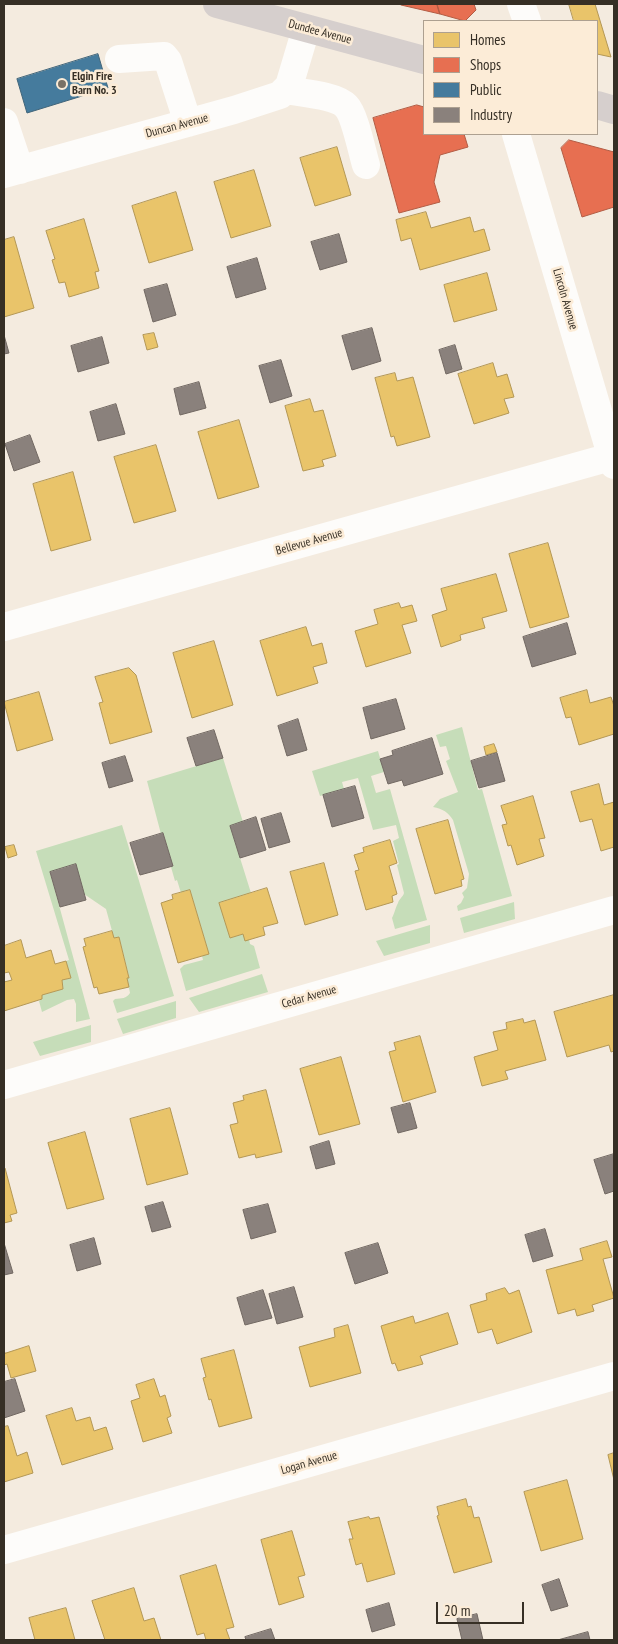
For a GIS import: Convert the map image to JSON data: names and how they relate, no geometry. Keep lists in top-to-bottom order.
{
  "streets": {
    "main road": ["Dundee Avenue"],
    "street": [
      "Duncan Avenue",
      "Lincoln Avenue",
      "Bellevue Avenue",
      "Cedar Avenue",
      "Logan Avenue"
    ]
  },
  "crossings": [
    ["Lincoln Avenue", "Bellevue Avenue"]
  ],
  "places": ["Elgin Fire Barn No. 3"],
  "legend": [
    "Homes",
    "Shops",
    "Public",
    "Industry"
  ],
  "scale_bar": "20 m"
}
